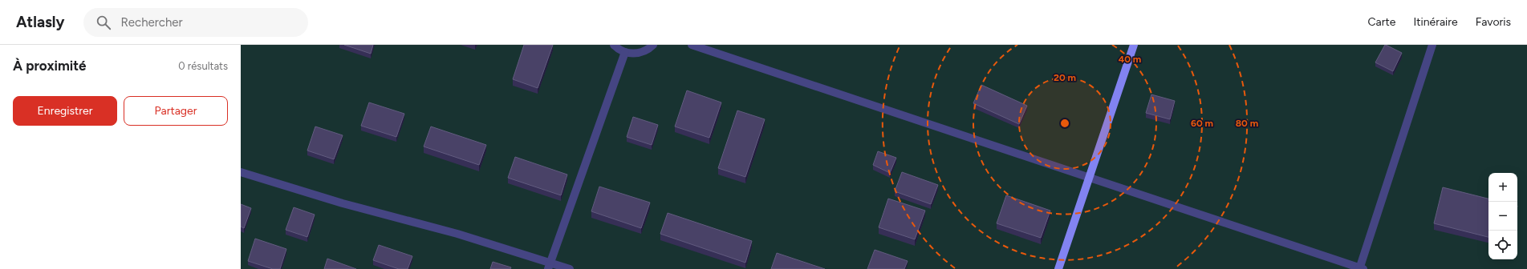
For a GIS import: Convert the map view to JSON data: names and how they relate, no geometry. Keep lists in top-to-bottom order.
{
  "page": {
    "header": "Atlasly",
    "search": "Rechercher",
    "nav": ["Carte", "Itinéraire", "Favoris"],
    "heading": ["À proximité", "0 résultats"],
    "buttons": ["Enregistrer", "Partager"],
    "map_buttons": ["+", "−"]
  },
  "rings": [
    "40 m",
    "20 m",
    "60 m",
    "80 m"
  ]
}
